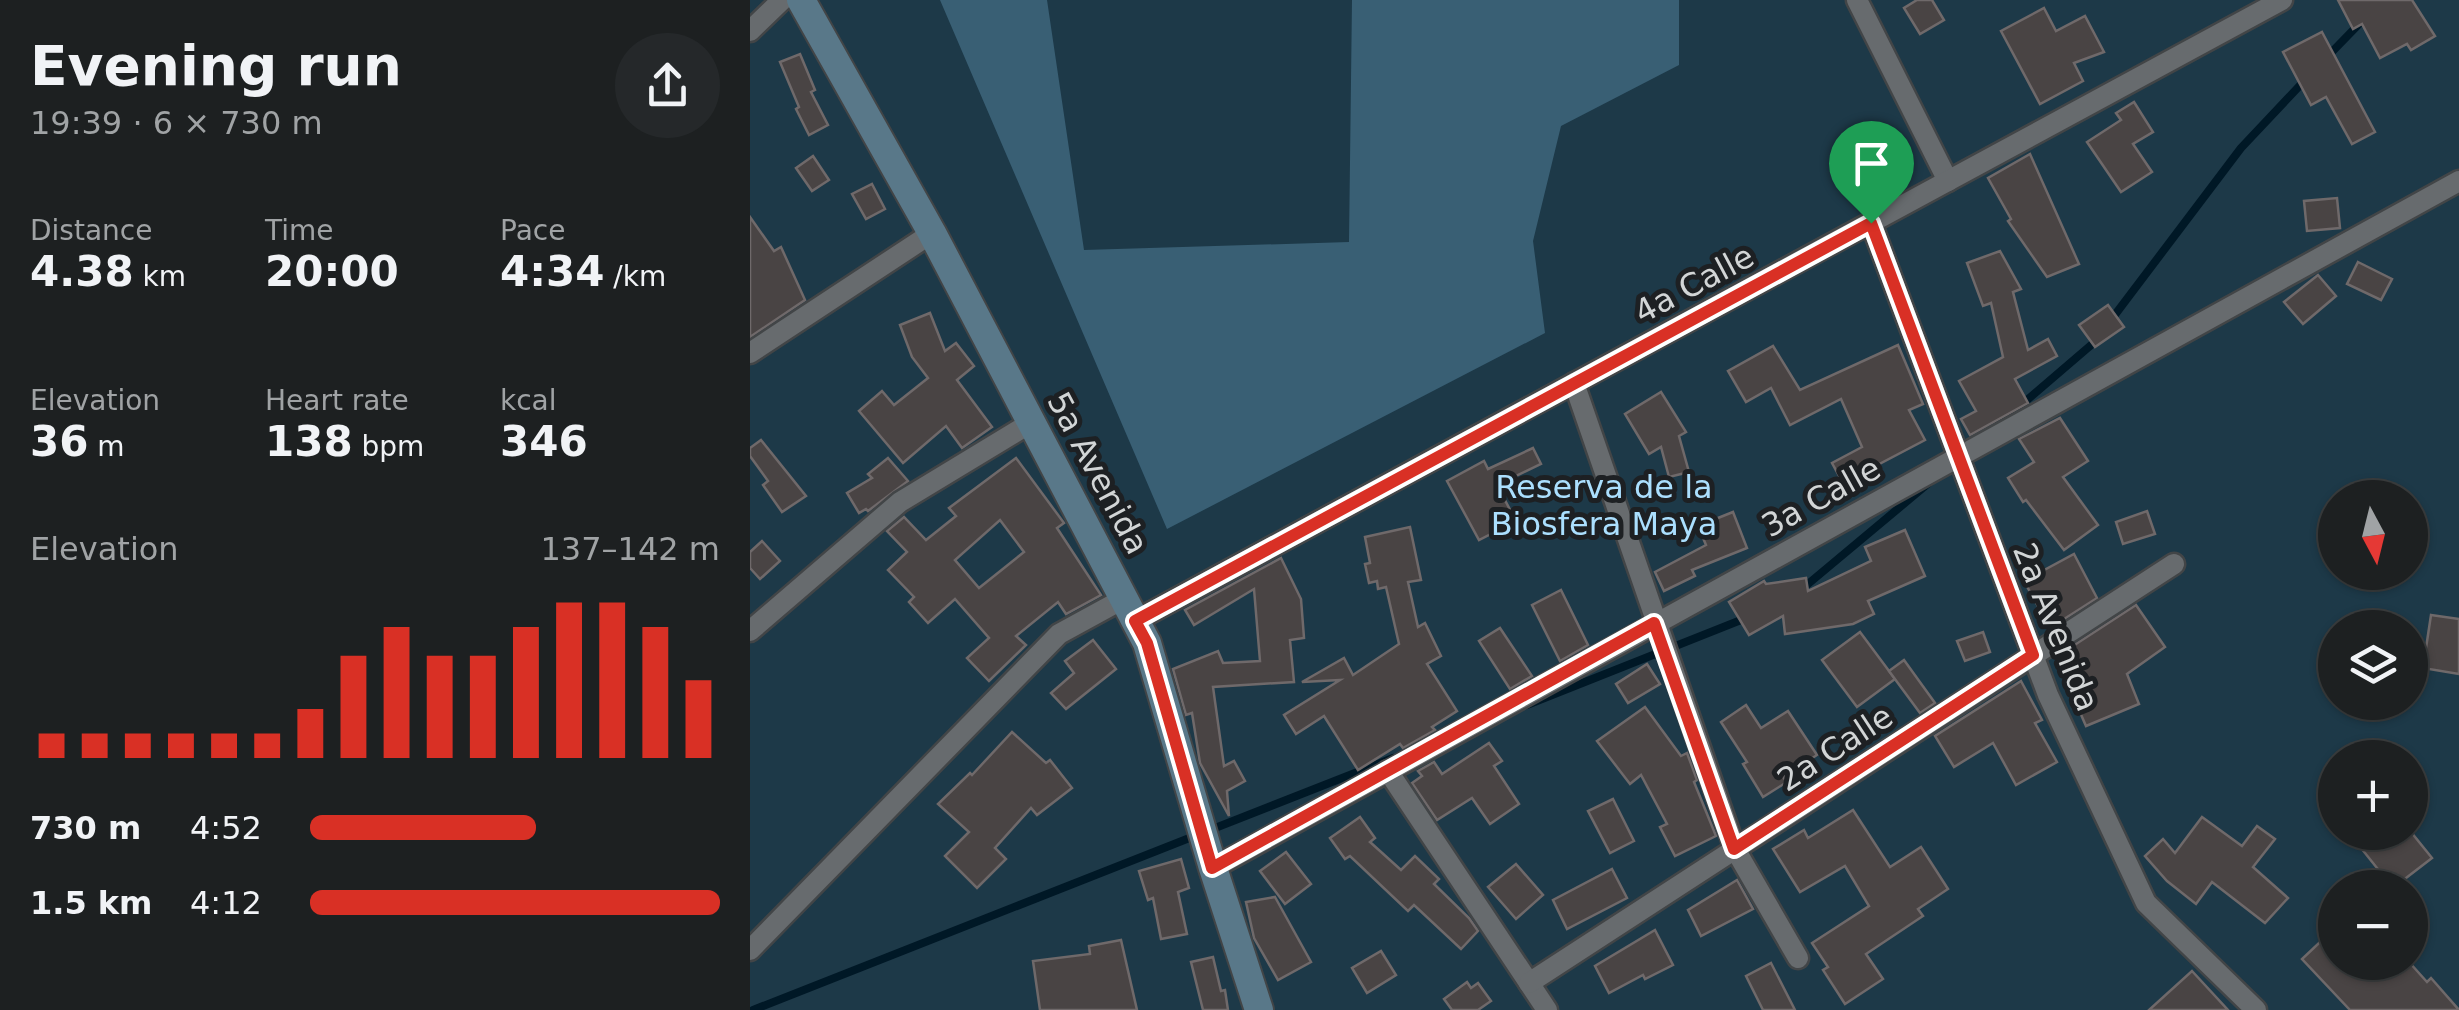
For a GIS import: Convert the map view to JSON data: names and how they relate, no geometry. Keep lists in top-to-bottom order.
{
  "streets": {
    "street": [
      "4a Calle",
      "5a Avenida",
      "3a Calle",
      "2a Avenida",
      "2a Calle"
    ]
  },
  "crossings": [
    ["4a Calle", "5a Avenida"],
    ["4a Calle", "2a Avenida"],
    ["5a Avenida", "3a Calle"],
    ["3a Calle", "2a Avenida"],
    ["2a Avenida", "2a Calle"]
  ],
  "parks": ["Reserva de la Biosfera Maya"],
  "north": "bottom",
  "page": {
    "heading": ["Evening run", "19:39 · 6 × 730 m"],
    "stats": [
      ["Distance", "4.38 km"],
      ["Time", "20:00"],
      ["Pace", "4:34 /km"],
      ["Elevation", "36 m"],
      ["Heart rate", "138 bpm"],
      ["kcal", "346"]
    ],
    "map_buttons": ["+", "−"],
    "chart": ["Elevation", "137–142 m"],
    "list": [
      {
        "name": "730 m",
        "note": "4:52"
      },
      {
        "name": "1.5 km",
        "note": "4:12"
      }
    ]
  }
}
